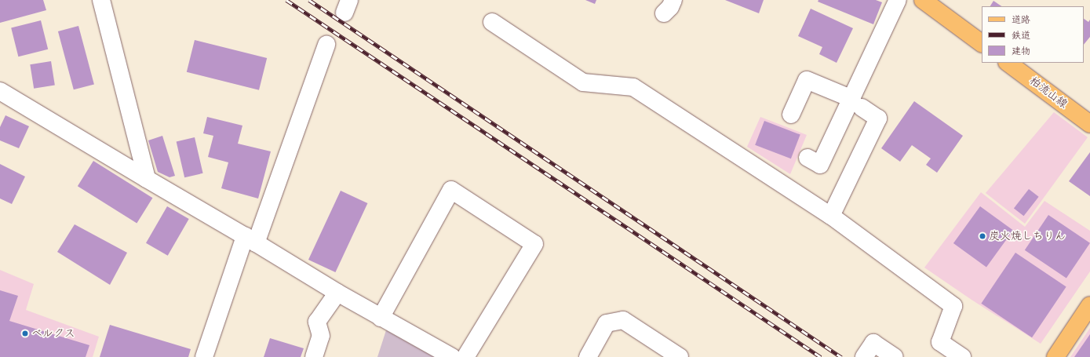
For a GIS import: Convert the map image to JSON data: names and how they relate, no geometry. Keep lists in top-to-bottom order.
{
  "streets": {
    "main road": ["柏流山線"]
  },
  "places": ["炭火焼しちりん", "ベルクス"],
  "legend": ["道路", "鉄道", "建物"]
}
